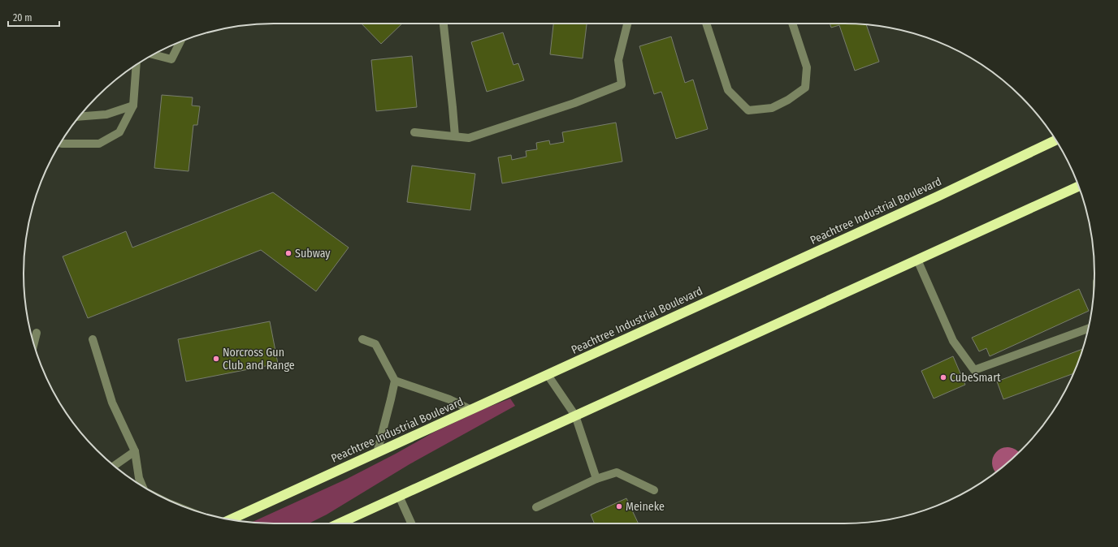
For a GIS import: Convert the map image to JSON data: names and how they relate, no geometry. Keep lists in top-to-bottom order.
{
  "streets": {
    "highway": ["Peachtree Industrial Boulevard"]
  },
  "places": [
    "Subway",
    "Norcross Gun Club and Range",
    "CubeSmart",
    "Meineke"
  ],
  "scale_bar": "20 m"
}
